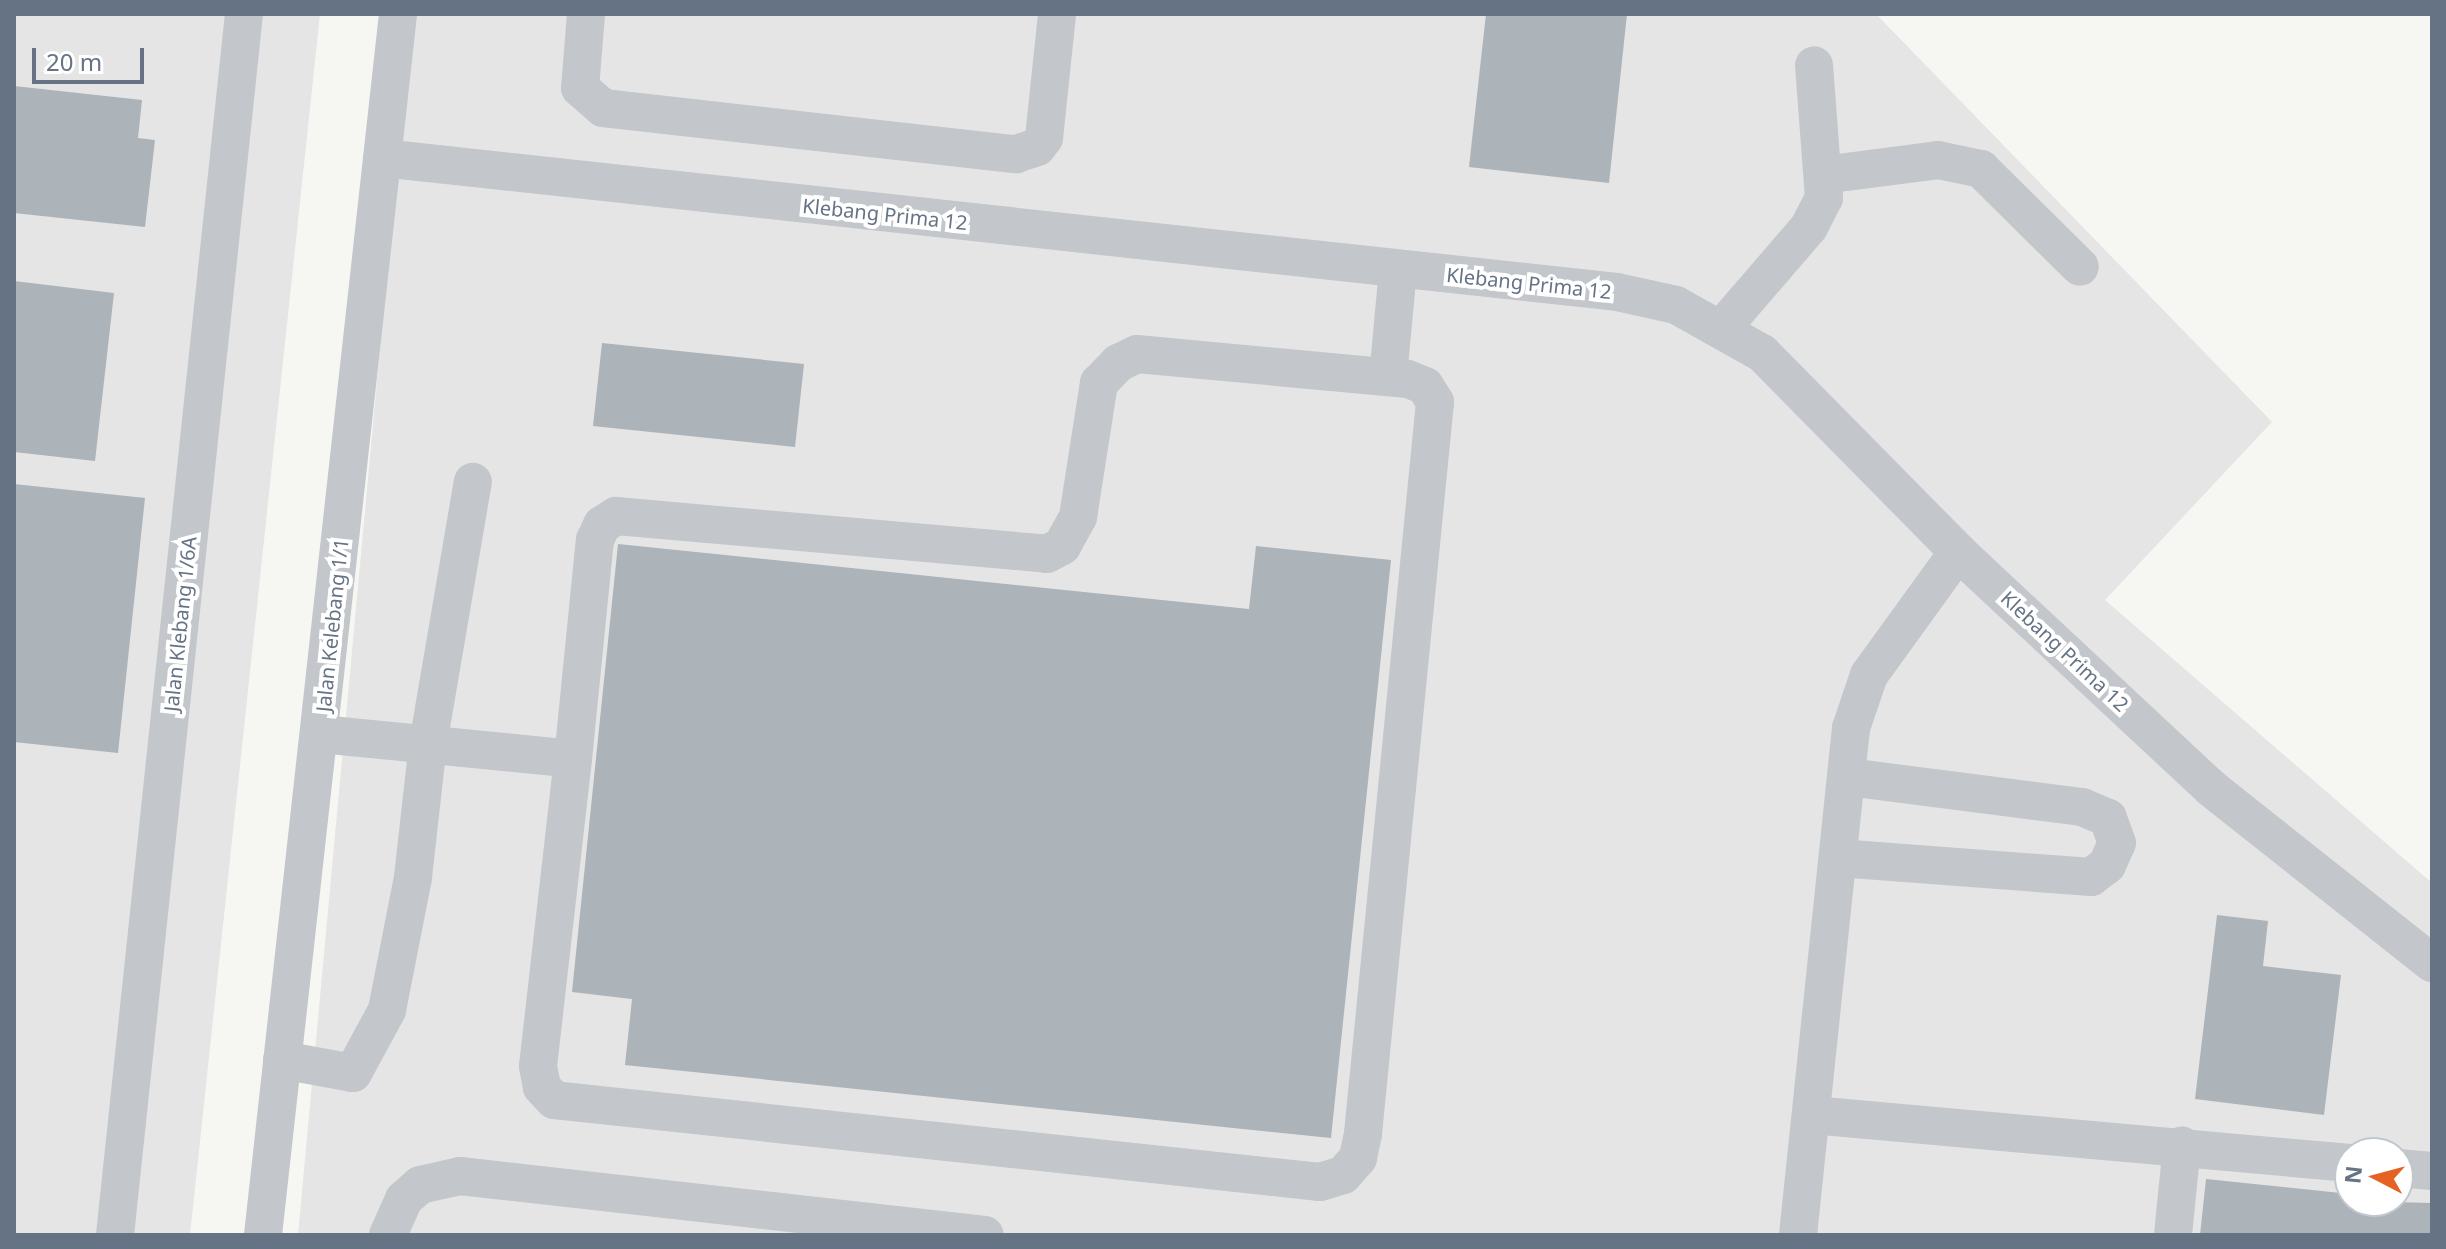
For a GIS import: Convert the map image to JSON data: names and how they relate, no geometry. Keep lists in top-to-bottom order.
{
  "streets": {
    "street": ["Klebang Prima 12", "Jalan Klebang 1/6A", "Jalan Kelebang 1/1"]
  },
  "crossings": [
    ["Klebang Prima 12", "Jalan Kelebang 1/1"]
  ],
  "scale_bar": "20 m",
  "north": "left"
}
